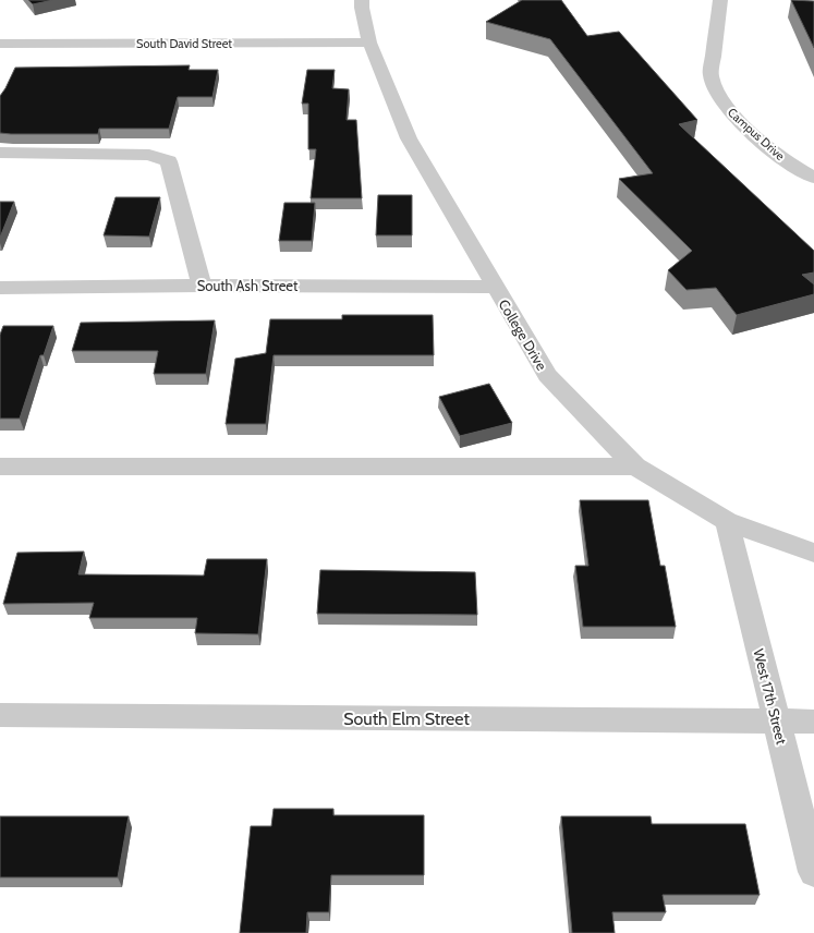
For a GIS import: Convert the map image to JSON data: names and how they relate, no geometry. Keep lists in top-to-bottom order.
{
  "streets": {
    "street": [
      "South David Street",
      "Campus Drive",
      "South Ash Street",
      "College Drive",
      "West 17th Street",
      "South Elm Street"
    ]
  },
  "crossings": [
    ["South David Street", "College Drive"],
    ["South Ash Street", "College Drive"],
    ["College Drive", "West 17th Street"],
    ["West 17th Street", "South Elm Street"]
  ]
}
